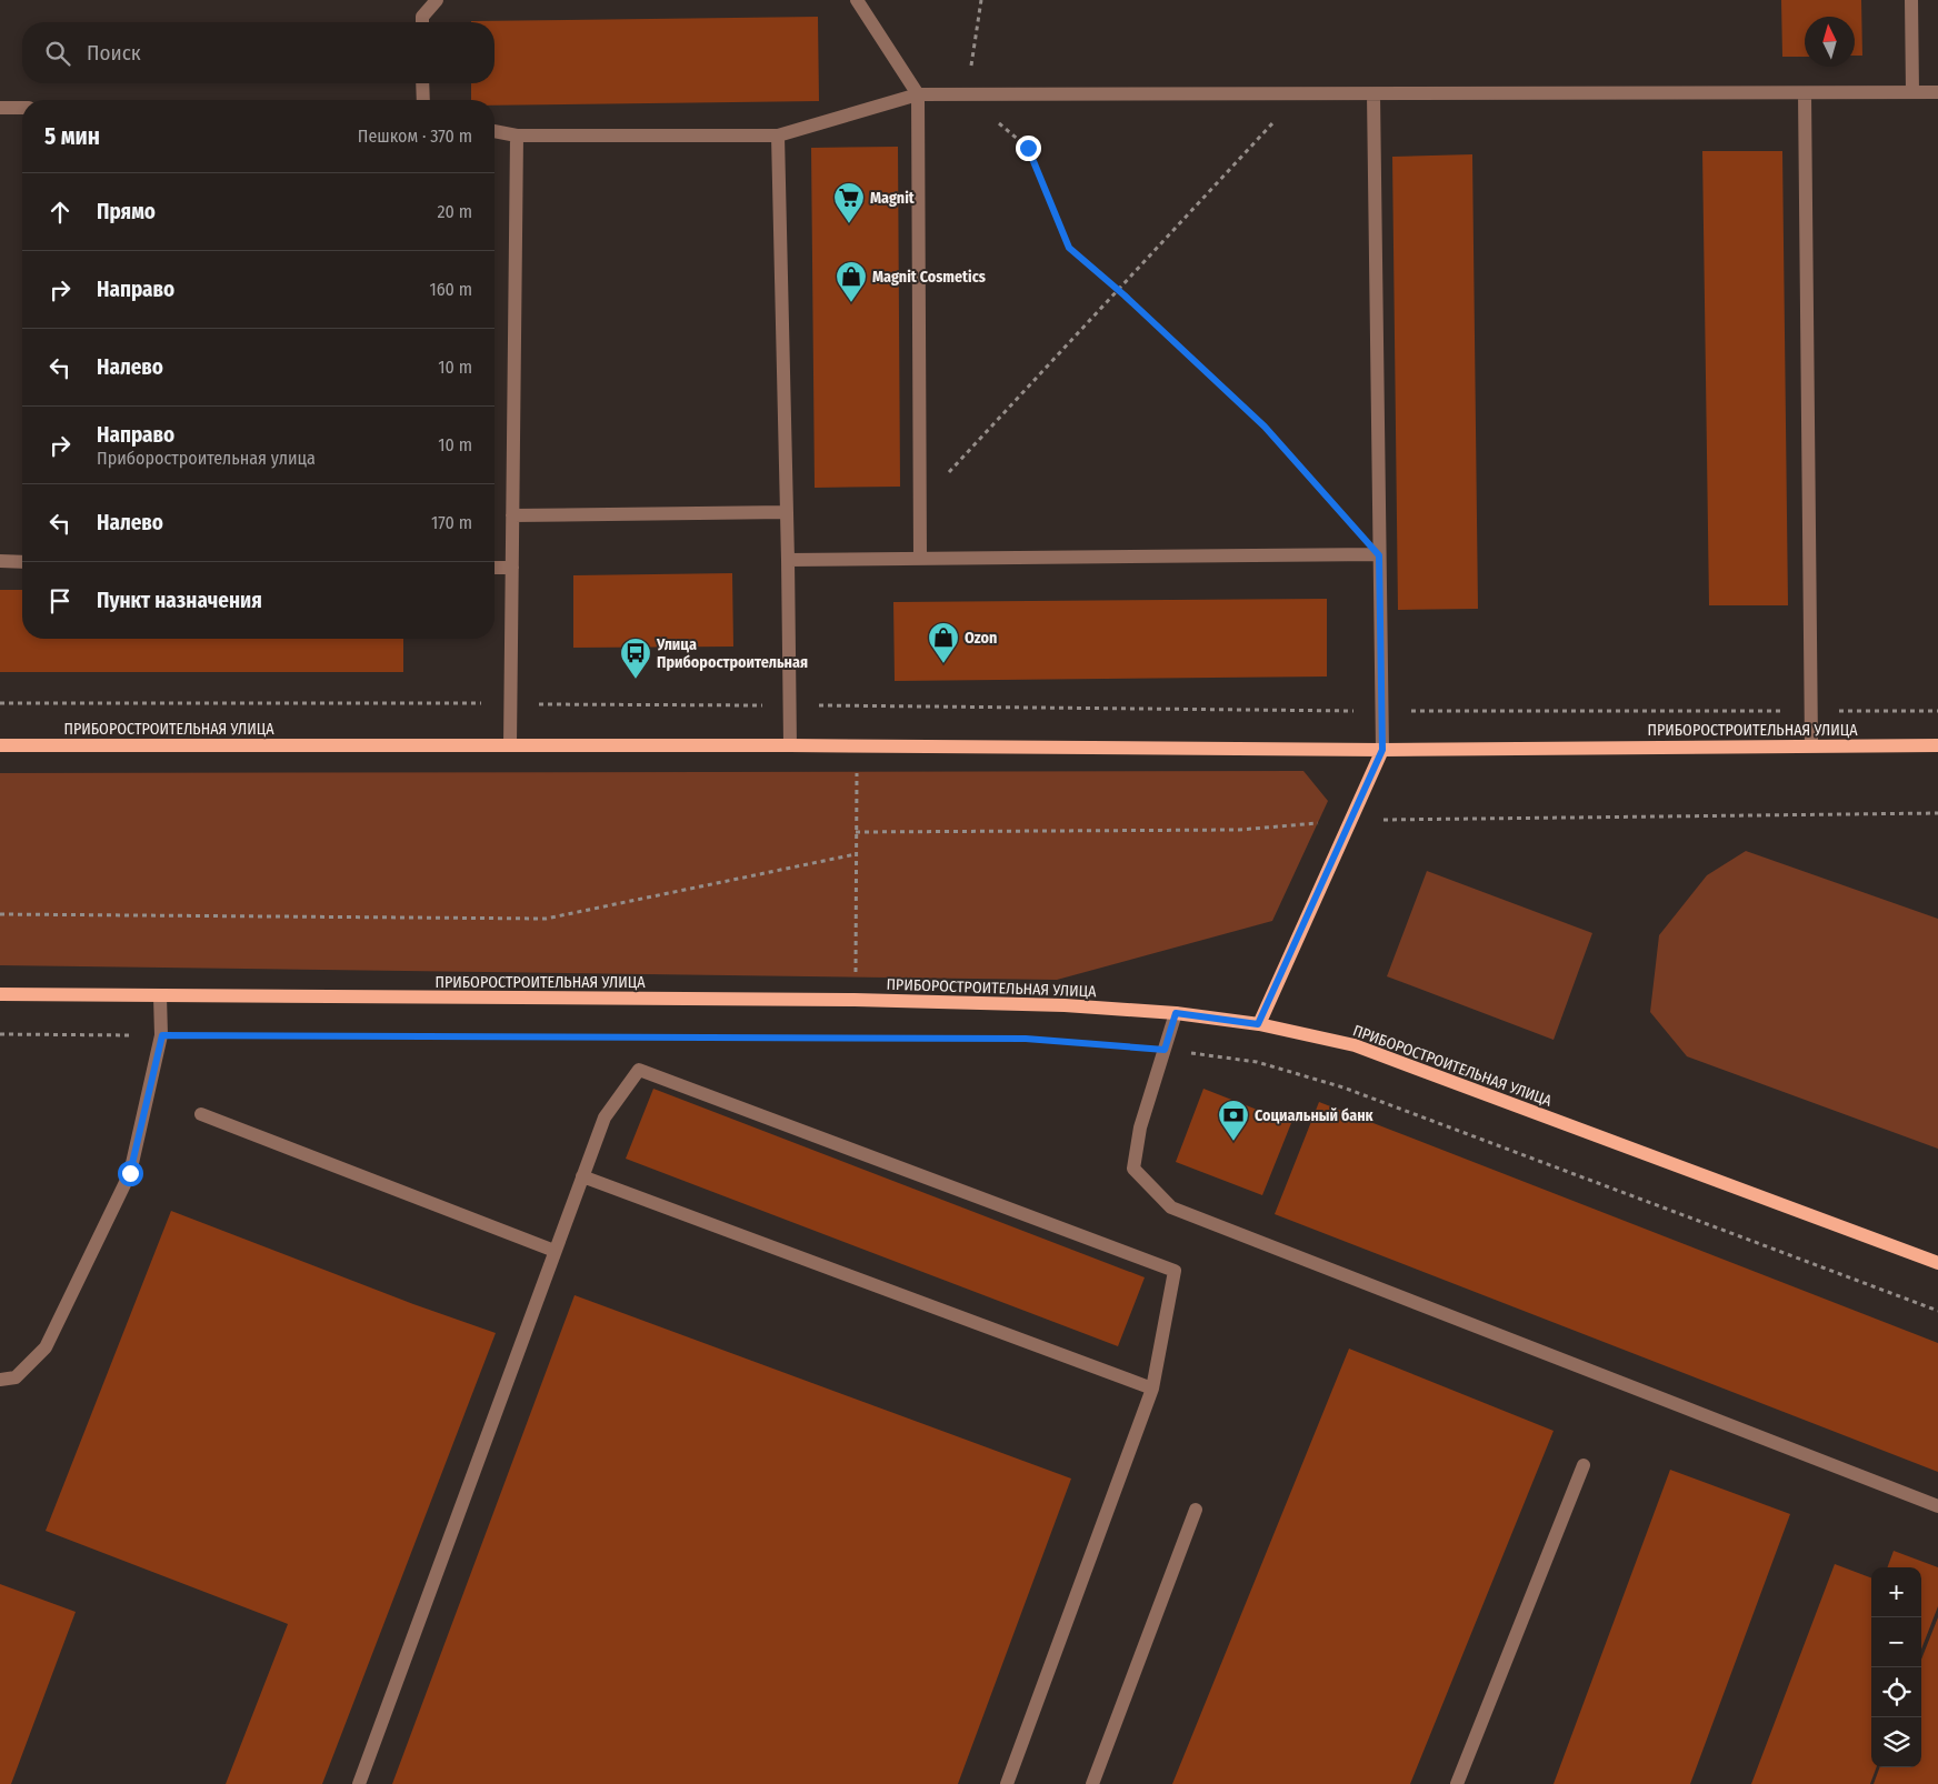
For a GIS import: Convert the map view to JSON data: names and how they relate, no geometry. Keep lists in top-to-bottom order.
{
  "streets": {
    "main road": ["ПРИБОРОСТРОИТЕЛЬНАЯ УЛИЦА"]
  },
  "places": {
    "supermarket": ["Magnit"],
    "shop": ["Magnit Cosmetics", "Ozon"],
    "bus stop": ["Улица Приборостроительная"],
    "bank": ["Социальный банк"]
  },
  "north": "top",
  "page": {
    "search": "Поиск",
    "heading": ["5 мин", "Пешком · 370 m"],
    "list": [
      ["Прямо", "20 m"],
      ["Направо", "160 m"],
      ["Налево", "10 m"],
      ["Направо", "Приборостроительная улица", "10 m"],
      ["Налево", "170 m"],
      "Пункт назначения"
    ],
    "map_buttons": ["+", "−"]
  }
}
